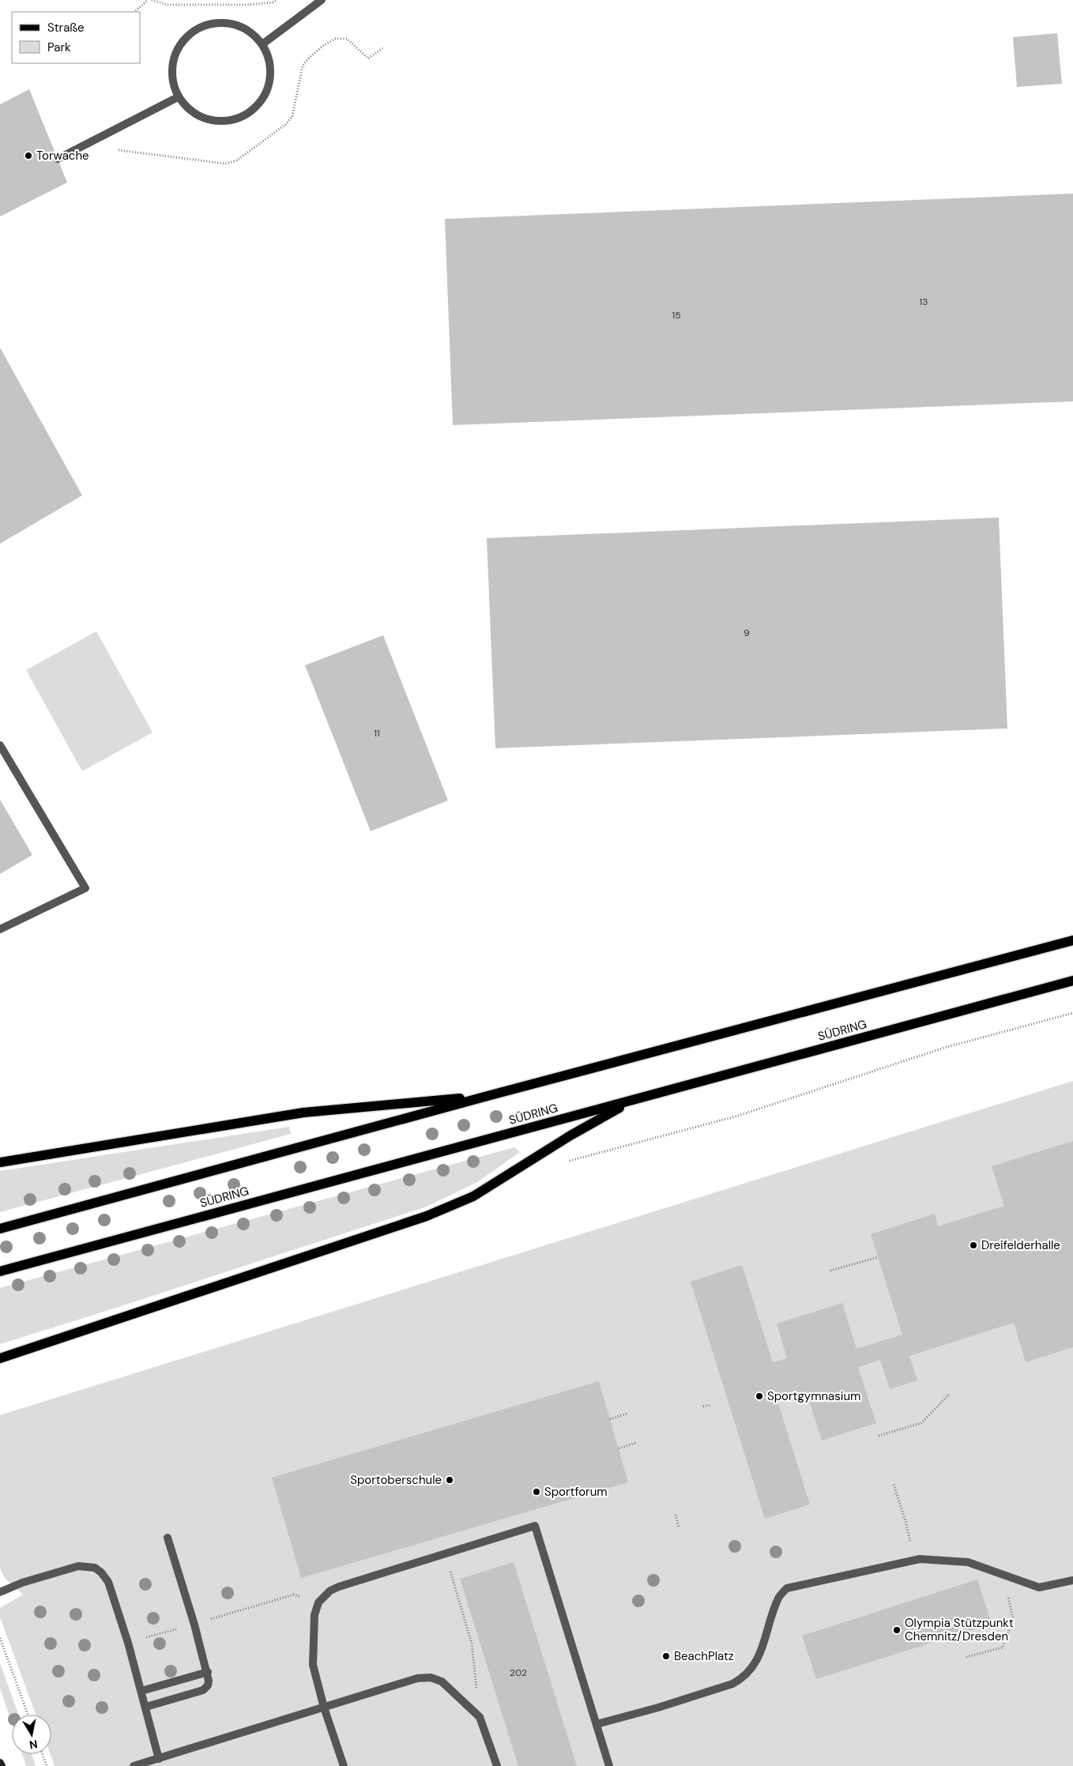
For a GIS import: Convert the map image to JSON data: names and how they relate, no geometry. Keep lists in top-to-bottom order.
{
  "streets": {
    "main road": ["SÜDRING"]
  },
  "places": [
    "Torwache",
    "Dreifelderhalle",
    "Sportgymnasium",
    "Sportoberschule",
    "Sportforum",
    "Olympia Stützpunkt Chemnitz/Dresden",
    "BeachPlatz"
  ],
  "house_numbers": [
    "13",
    "15",
    "9",
    "11",
    "202"
  ],
  "legend": ["Straße", "Park"],
  "north": "bottom"
}
